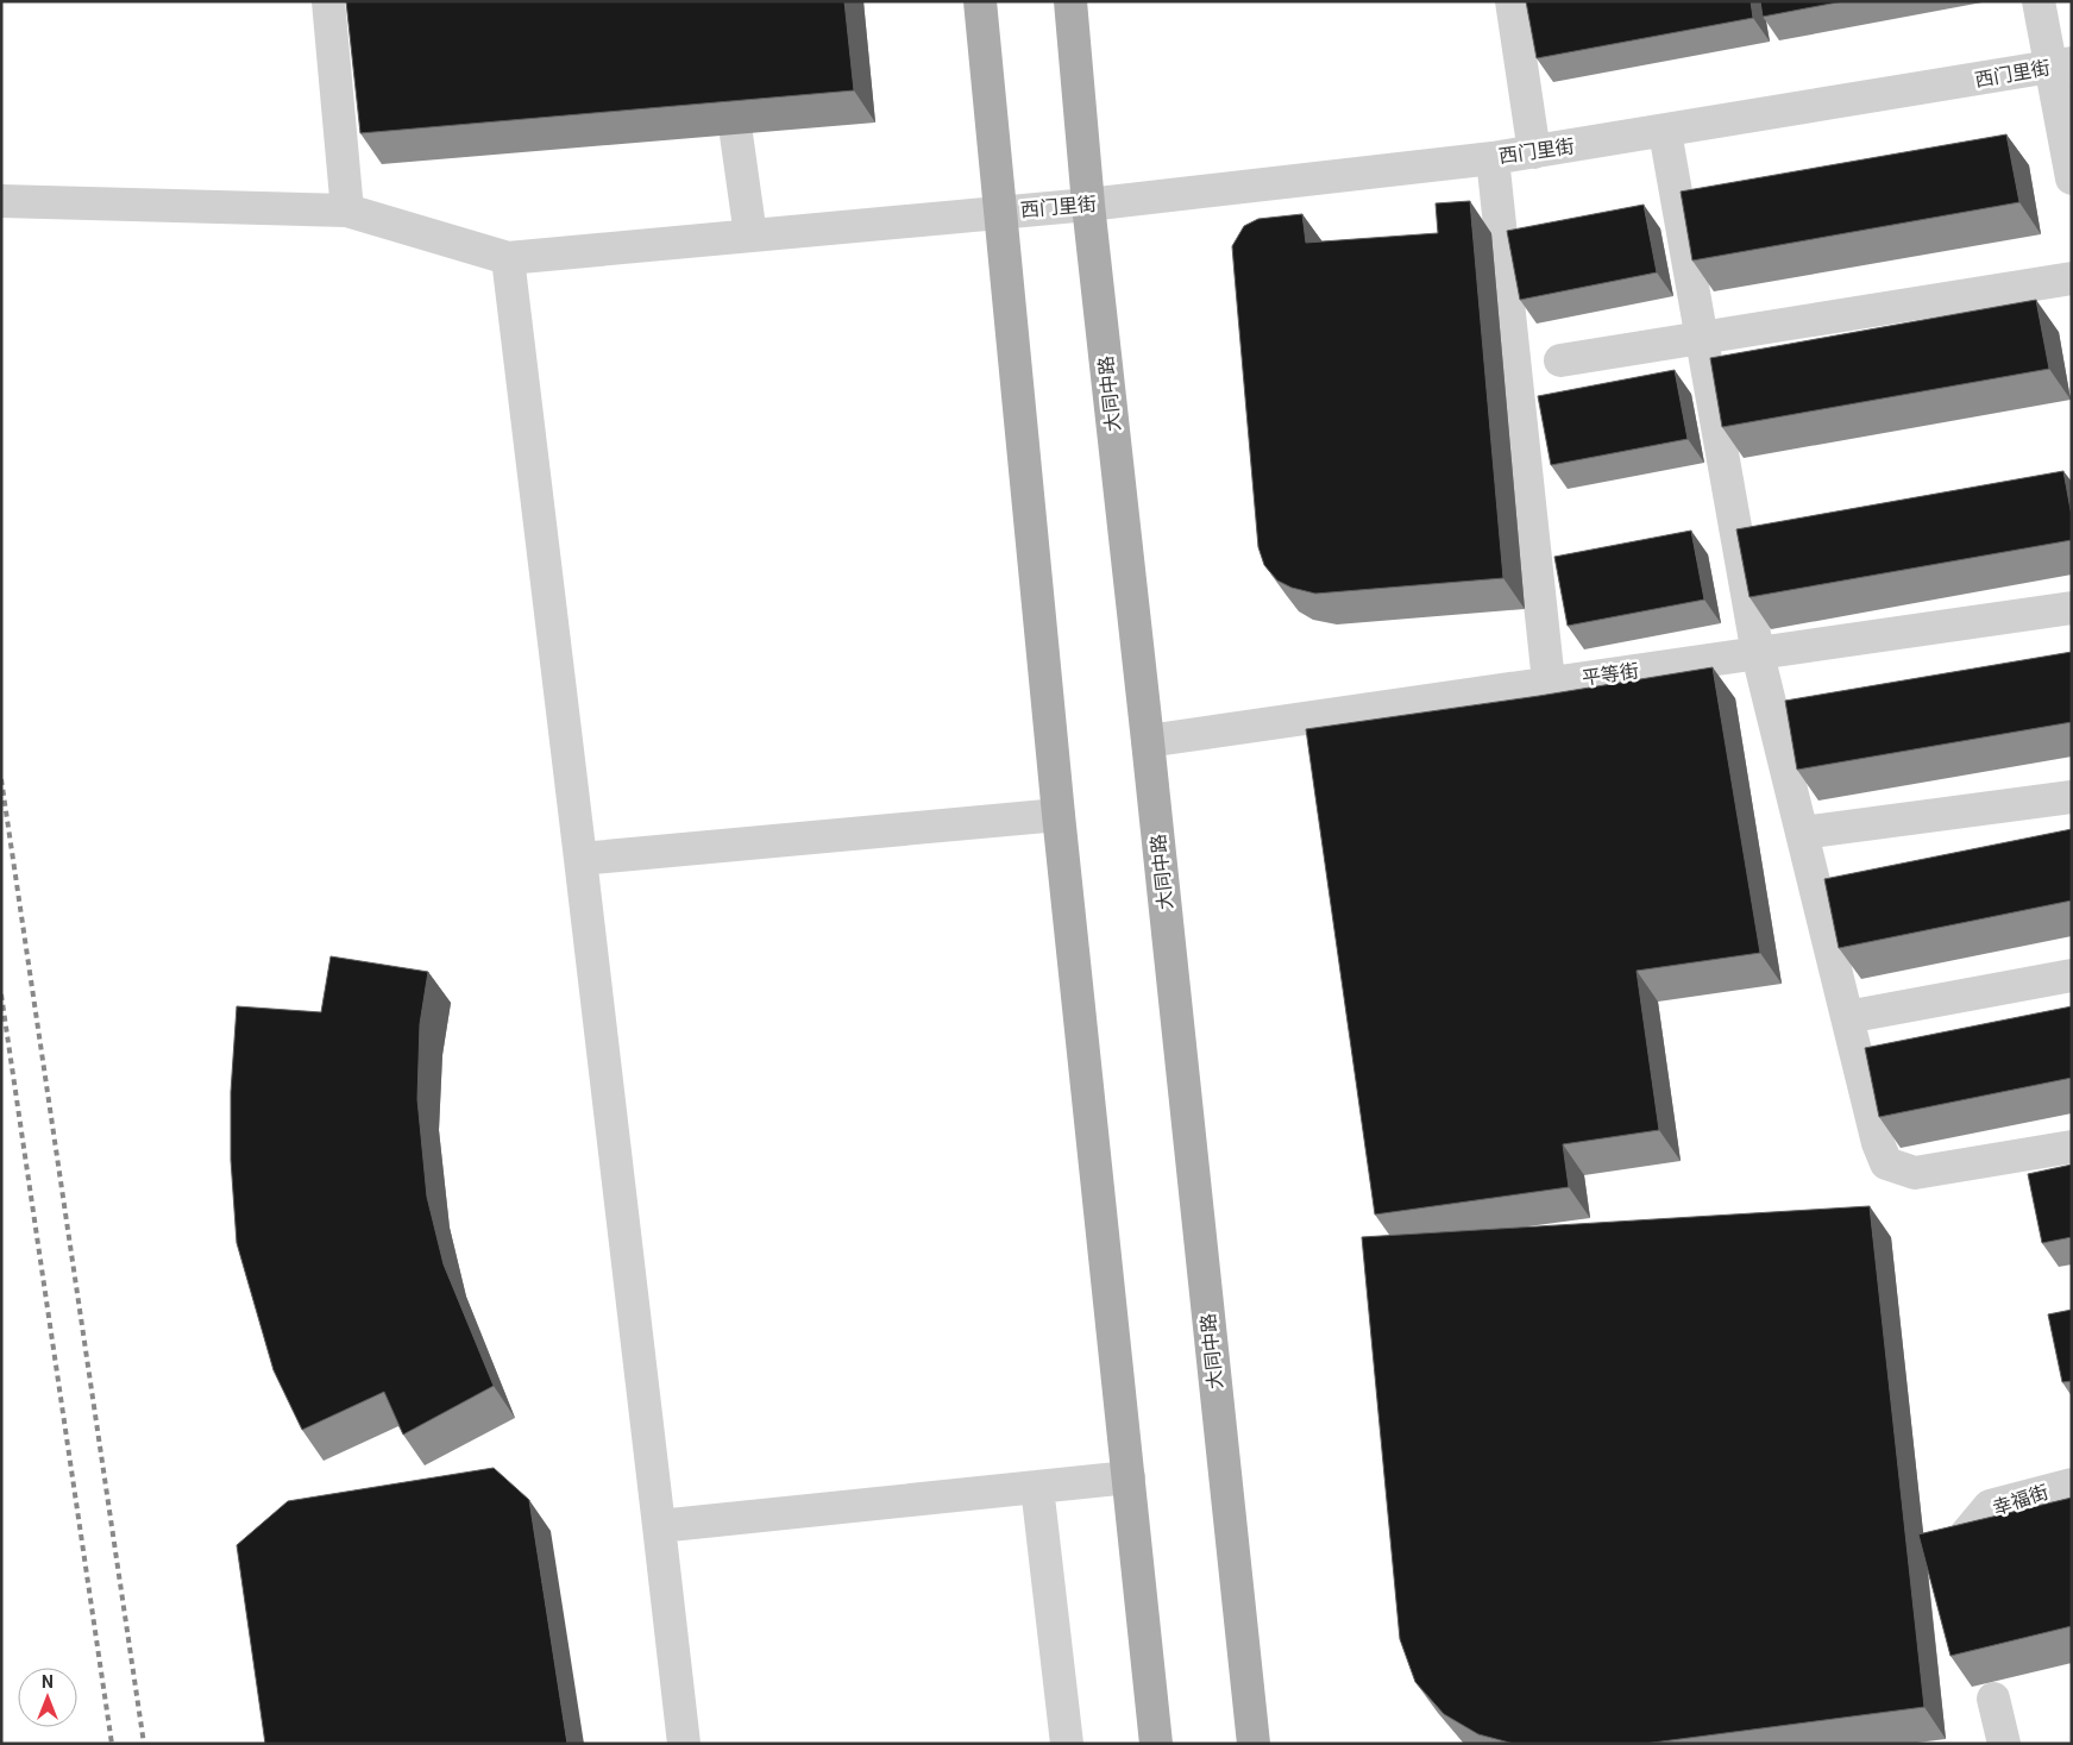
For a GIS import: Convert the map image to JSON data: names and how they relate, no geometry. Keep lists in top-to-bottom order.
{
  "streets": {
    "main road": ["大同中路"],
    "street": ["西门里街", "平等街", "幸福街"]
  },
  "crossings": [
    ["西门里街", "大同中路"],
    ["大同中路", "平等街"]
  ],
  "north": "top"
}
